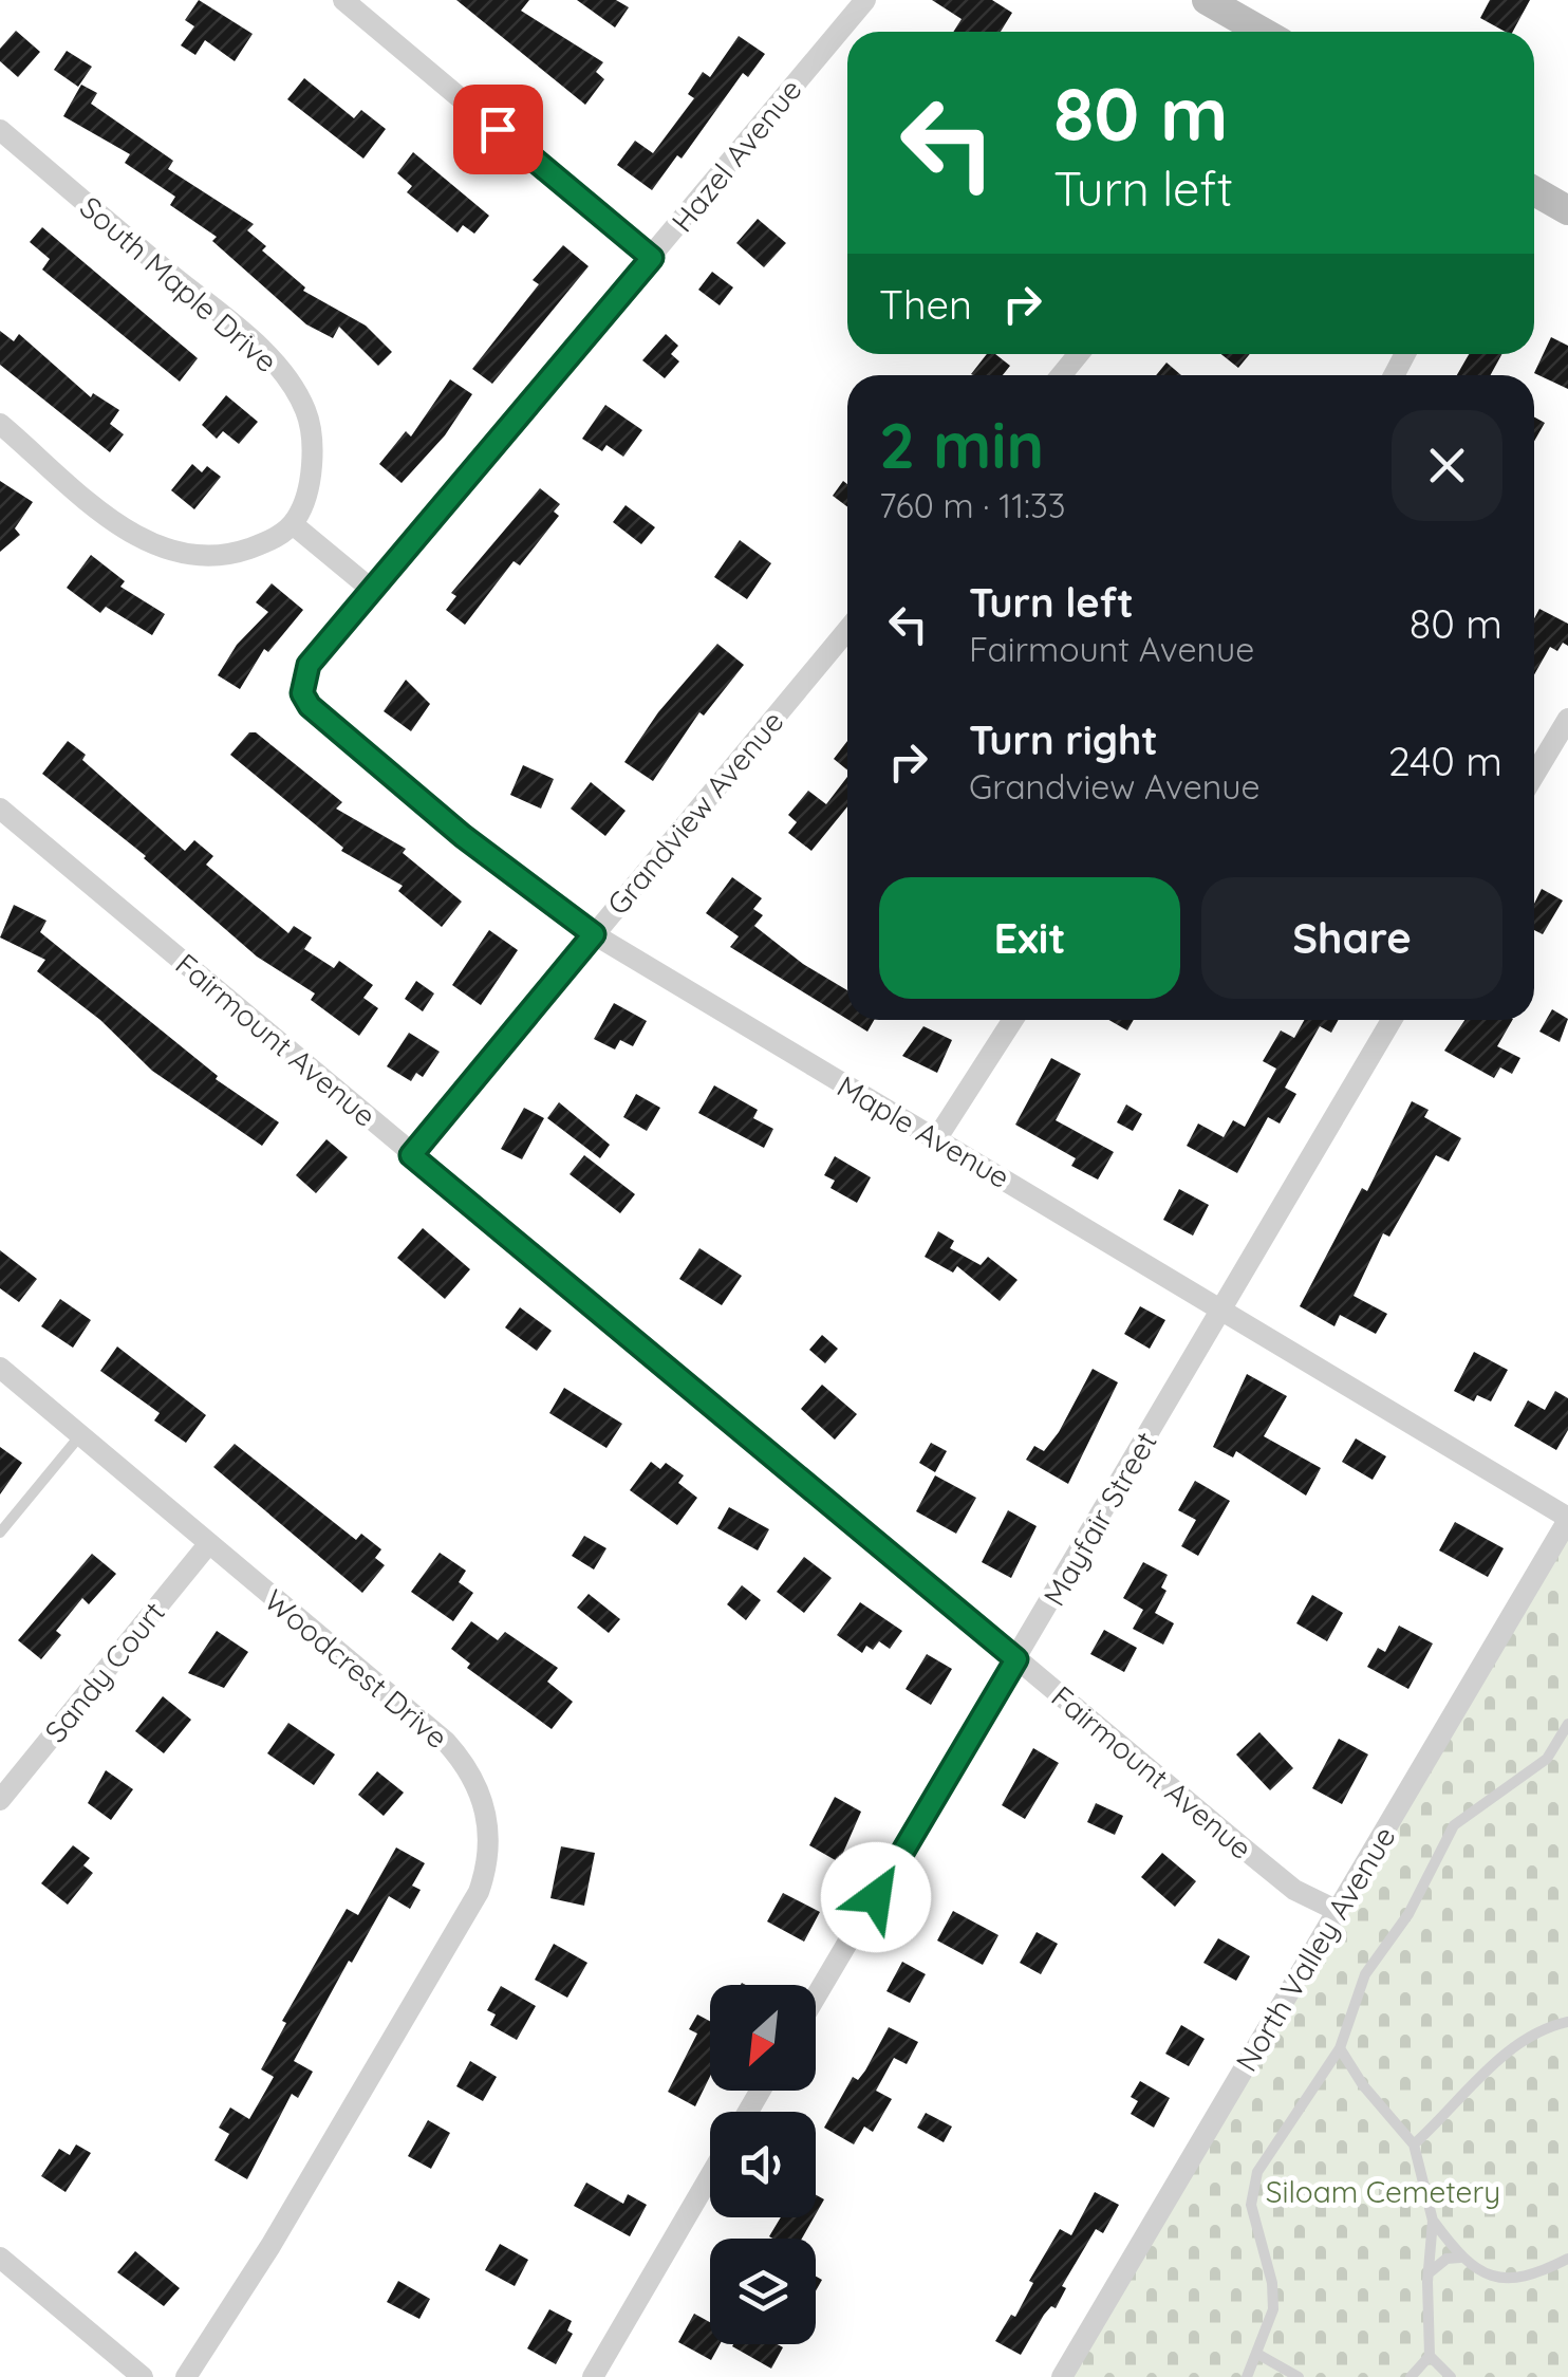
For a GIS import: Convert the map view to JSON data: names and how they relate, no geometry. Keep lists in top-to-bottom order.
{
  "streets": {
    "street": [
      "Hazel Avenue",
      "South Maple Drive",
      "Grandview Avenue",
      "Fairmount Avenue",
      "Maple Avenue",
      "Mayfair Street",
      "Woodcrest Drive",
      "Sandy Court",
      "North Valley Avenue"
    ]
  },
  "crossings": [
    ["Hazel Avenue", "Maple Avenue"],
    ["Grandview Avenue", "Fairmount Avenue"],
    ["Grandview Avenue", "Maple Avenue"],
    ["Fairmount Avenue", "Mayfair Street"],
    ["Fairmount Avenue", "North Valley Avenue"],
    ["Maple Avenue", "Mayfair Street"],
    ["Maple Avenue", "North Valley Avenue"],
    ["Woodcrest Drive", "Sandy Court"]
  ],
  "parks": ["Siloam Cemetery"],
  "north": "bottom left",
  "page": {
    "turn": ["80 m", "Turn left"],
    "then": "Then",
    "heading": ["2 min", "760 m · 11:33"],
    "list": [
      {
        "name": "Turn left",
        "note": "Fairmount Avenue",
        "value": "80 m"
      },
      {
        "name": "Turn right",
        "note": "Grandview Avenue",
        "value": "240 m"
      }
    ],
    "buttons": ["Exit", "Share"]
  }
}
